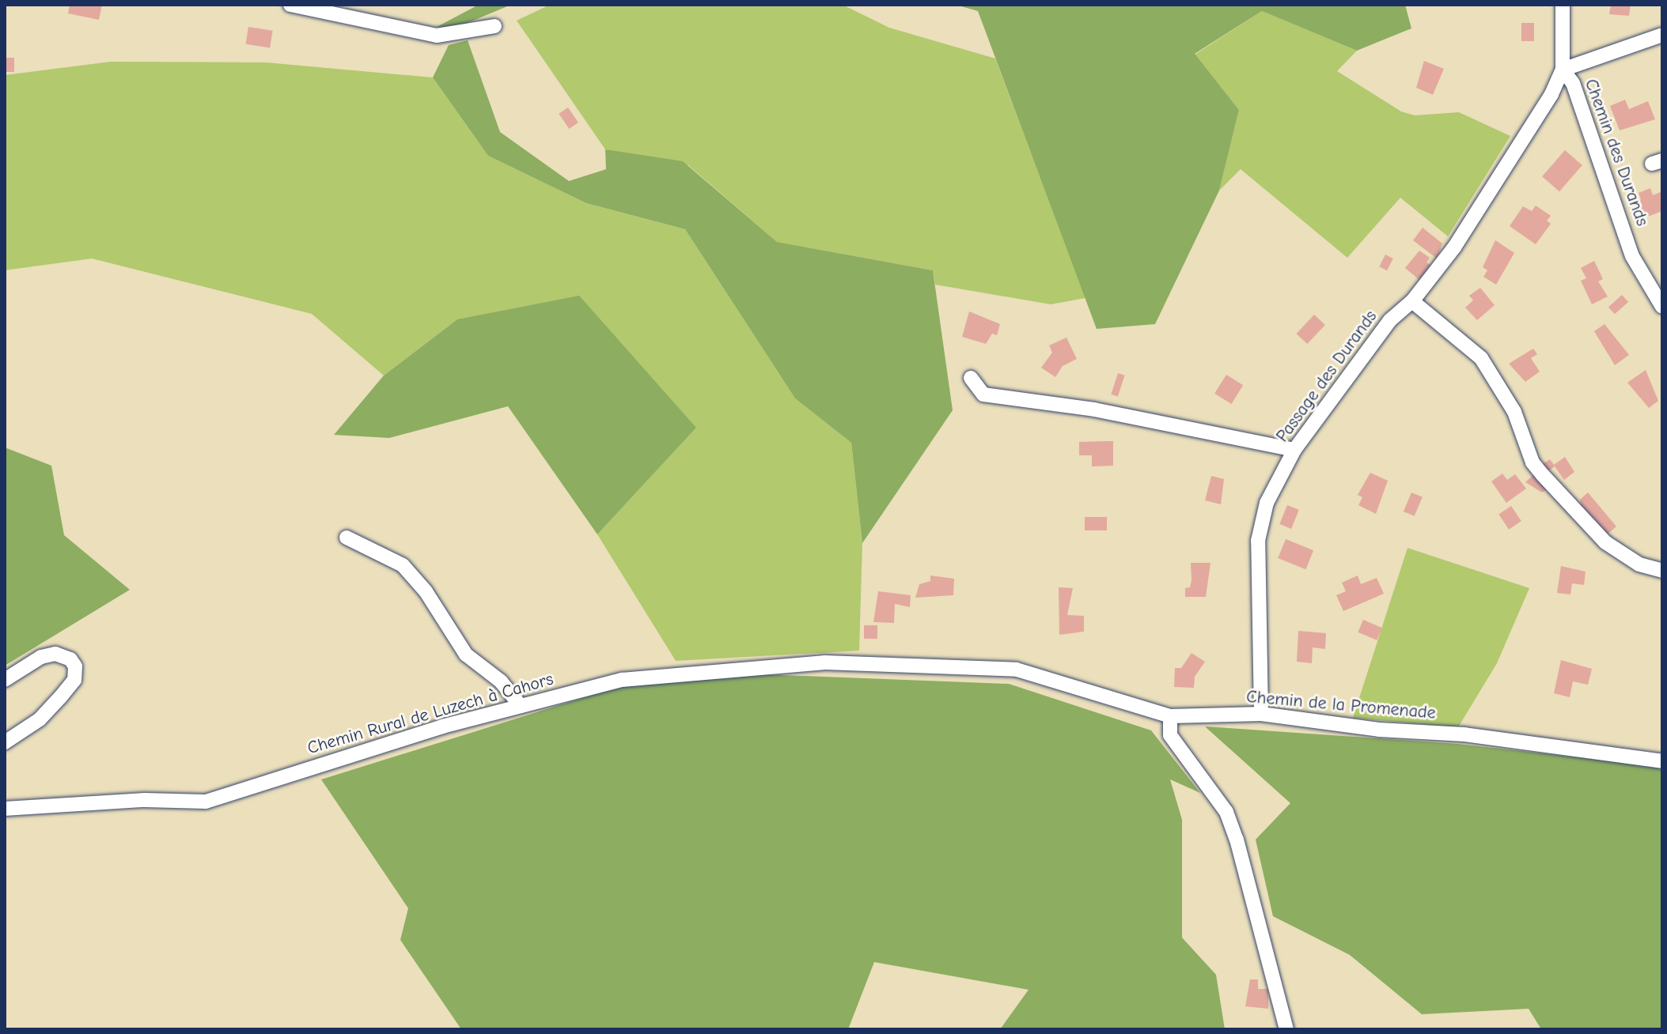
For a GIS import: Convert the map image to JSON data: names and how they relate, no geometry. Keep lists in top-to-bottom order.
{
  "streets": {
    "street": [
      "Chemin des Durands",
      "Passage des Durands",
      "Chemin de la Promenade",
      "Chemin Rural de Luzech à Cahors"
    ]
  },
  "crossings": [
    ["Chemin des Durands", "Passage des Durands"],
    ["Passage des Durands", "Chemin de la Promenade"],
    ["Chemin de la Promenade", "Chemin Rural de Luzech à Cahors"]
  ]
}
